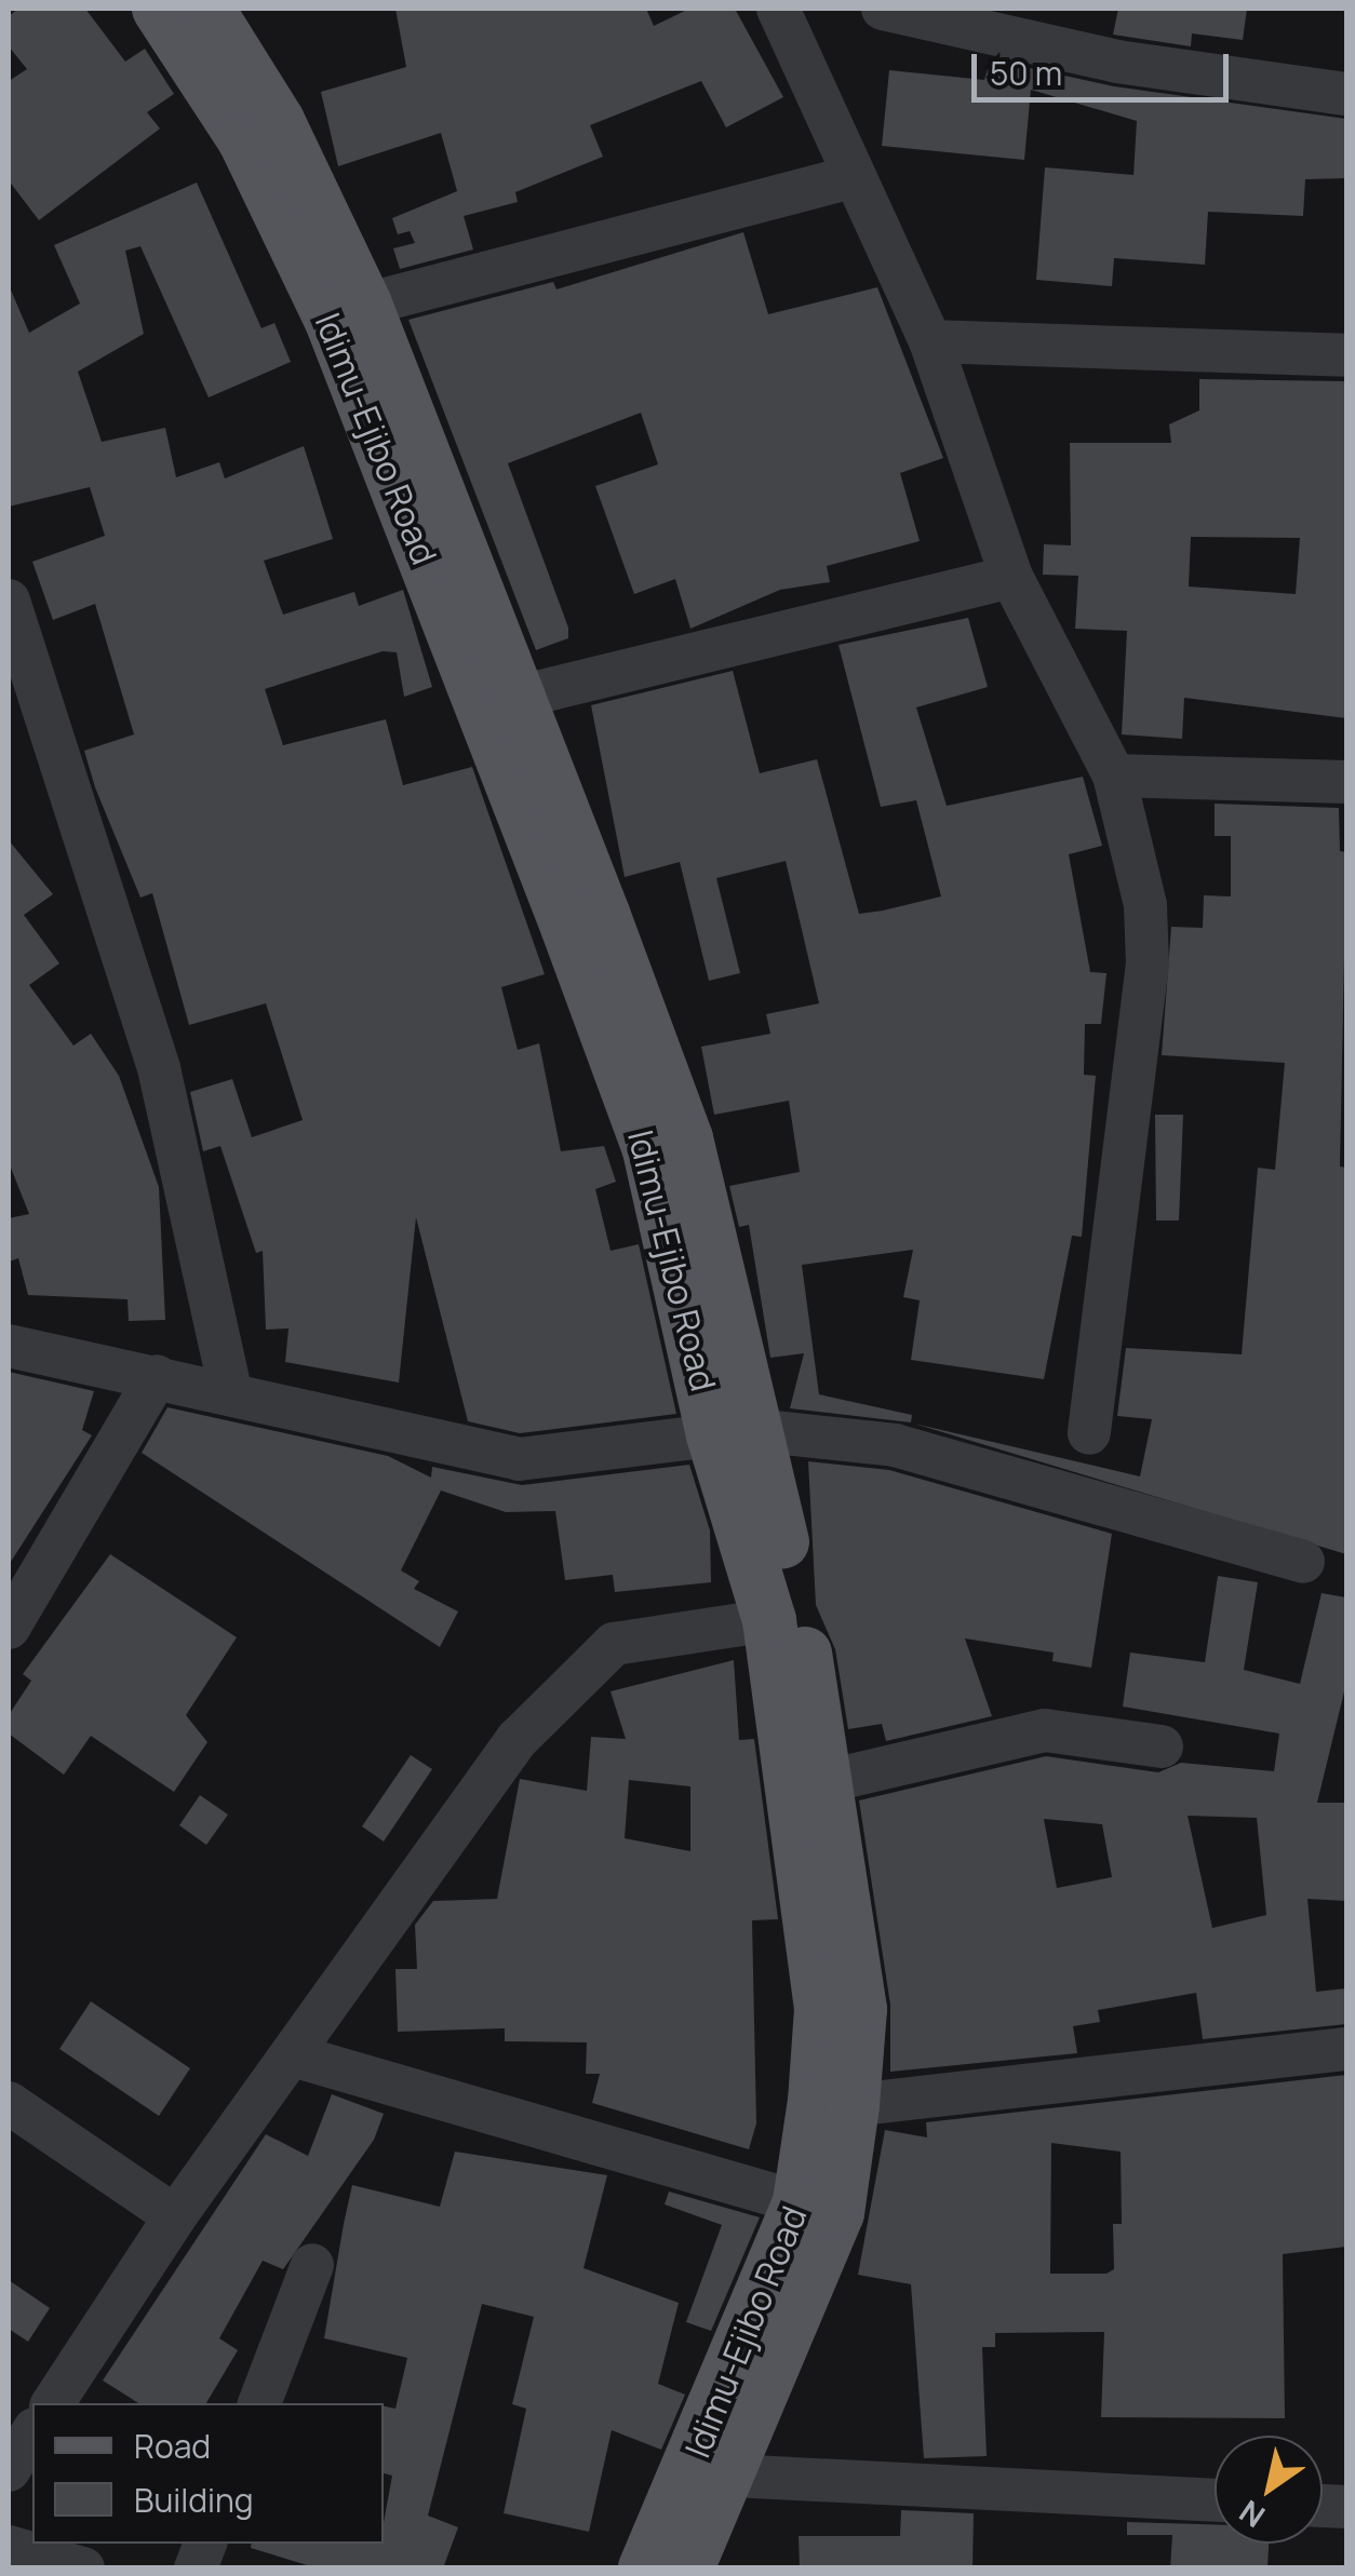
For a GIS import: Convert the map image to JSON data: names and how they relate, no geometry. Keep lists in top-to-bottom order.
{
  "streets": {
    "main road": ["Idimu-Ejibo Road"]
  },
  "legend": ["Road", "Building"],
  "scale_bar": "50 m",
  "north": "bottom left"
}
